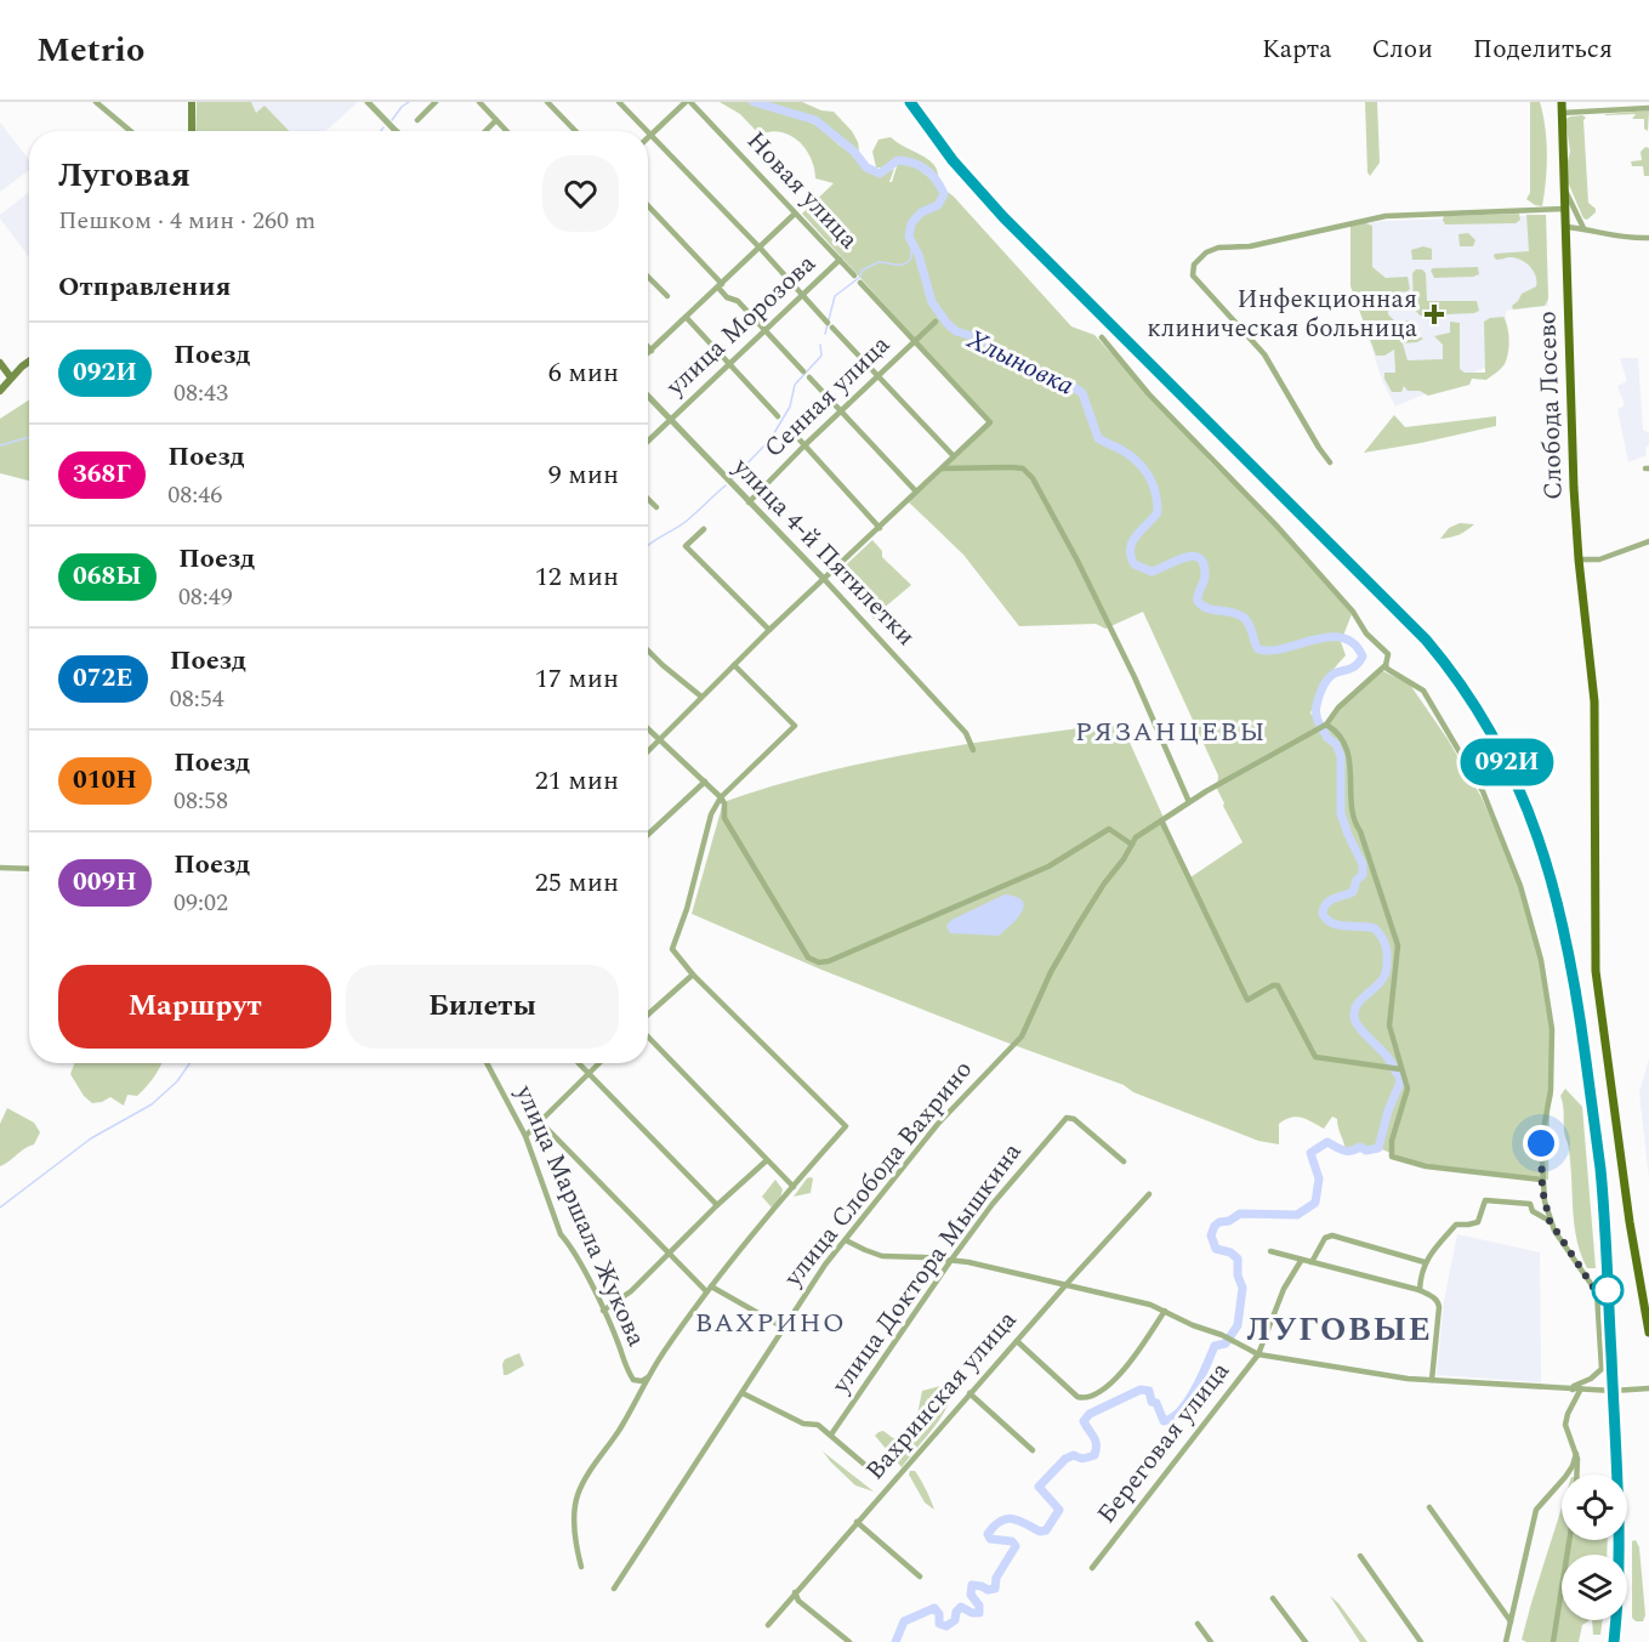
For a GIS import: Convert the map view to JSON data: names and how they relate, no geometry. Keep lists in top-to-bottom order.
{
  "streets": {
    "main road": ["Слобода Лосево"],
    "street": [
      "Новая улица",
      "улица Морозова",
      "Сенная улица",
      "улица 4-й Пятилетки",
      "улица Слобода Вахрино",
      "улица Маршала Жукова",
      "улица Доктора Мышкина",
      "Вахринская улица",
      "Береговая улица"
    ]
  },
  "crossings": [
    ["Новая улица", "улица Морозова"],
    ["Новая улица", "Сенная улица"],
    ["улица Морозова", "улица 4-й Пятилетки"],
    ["Сенная улица", "улица 4-й Пятилетки"]
  ],
  "districts": ["РЯЗАНЦЕВЫ", "ВАХРИНО", "ЛУГОВЫЕ"],
  "water": ["Хлыновка"],
  "places": {
    "health": ["Инфекционная клиническая больница"]
  },
  "page": {
    "header": "Metrio",
    "nav": ["Карта", "Слои", "Поделиться"],
    "on_map": "092И",
    "heading": [
      ["Луговая", "Пешком · 4 мин · 260 m"],
      "Отправления"
    ],
    "list": [
      {
        "mark": "092И",
        "name": "Поезд",
        "note": "08:43",
        "value": "6 мин"
      },
      {
        "mark": "368Г",
        "name": "Поезд",
        "note": "08:46",
        "value": "9 мин"
      },
      {
        "mark": "068Ы",
        "name": "Поезд",
        "note": "08:49",
        "value": "12 мин"
      },
      {
        "mark": "072Е",
        "name": "Поезд",
        "note": "08:54",
        "value": "17 мин"
      },
      {
        "mark": "010Н",
        "name": "Поезд",
        "note": "08:58",
        "value": "21 мин"
      },
      {
        "mark": "009Н",
        "name": "Поезд",
        "note": "09:02",
        "value": "25 мин"
      }
    ],
    "buttons": ["Маршрут", "Билеты"]
  }
}
